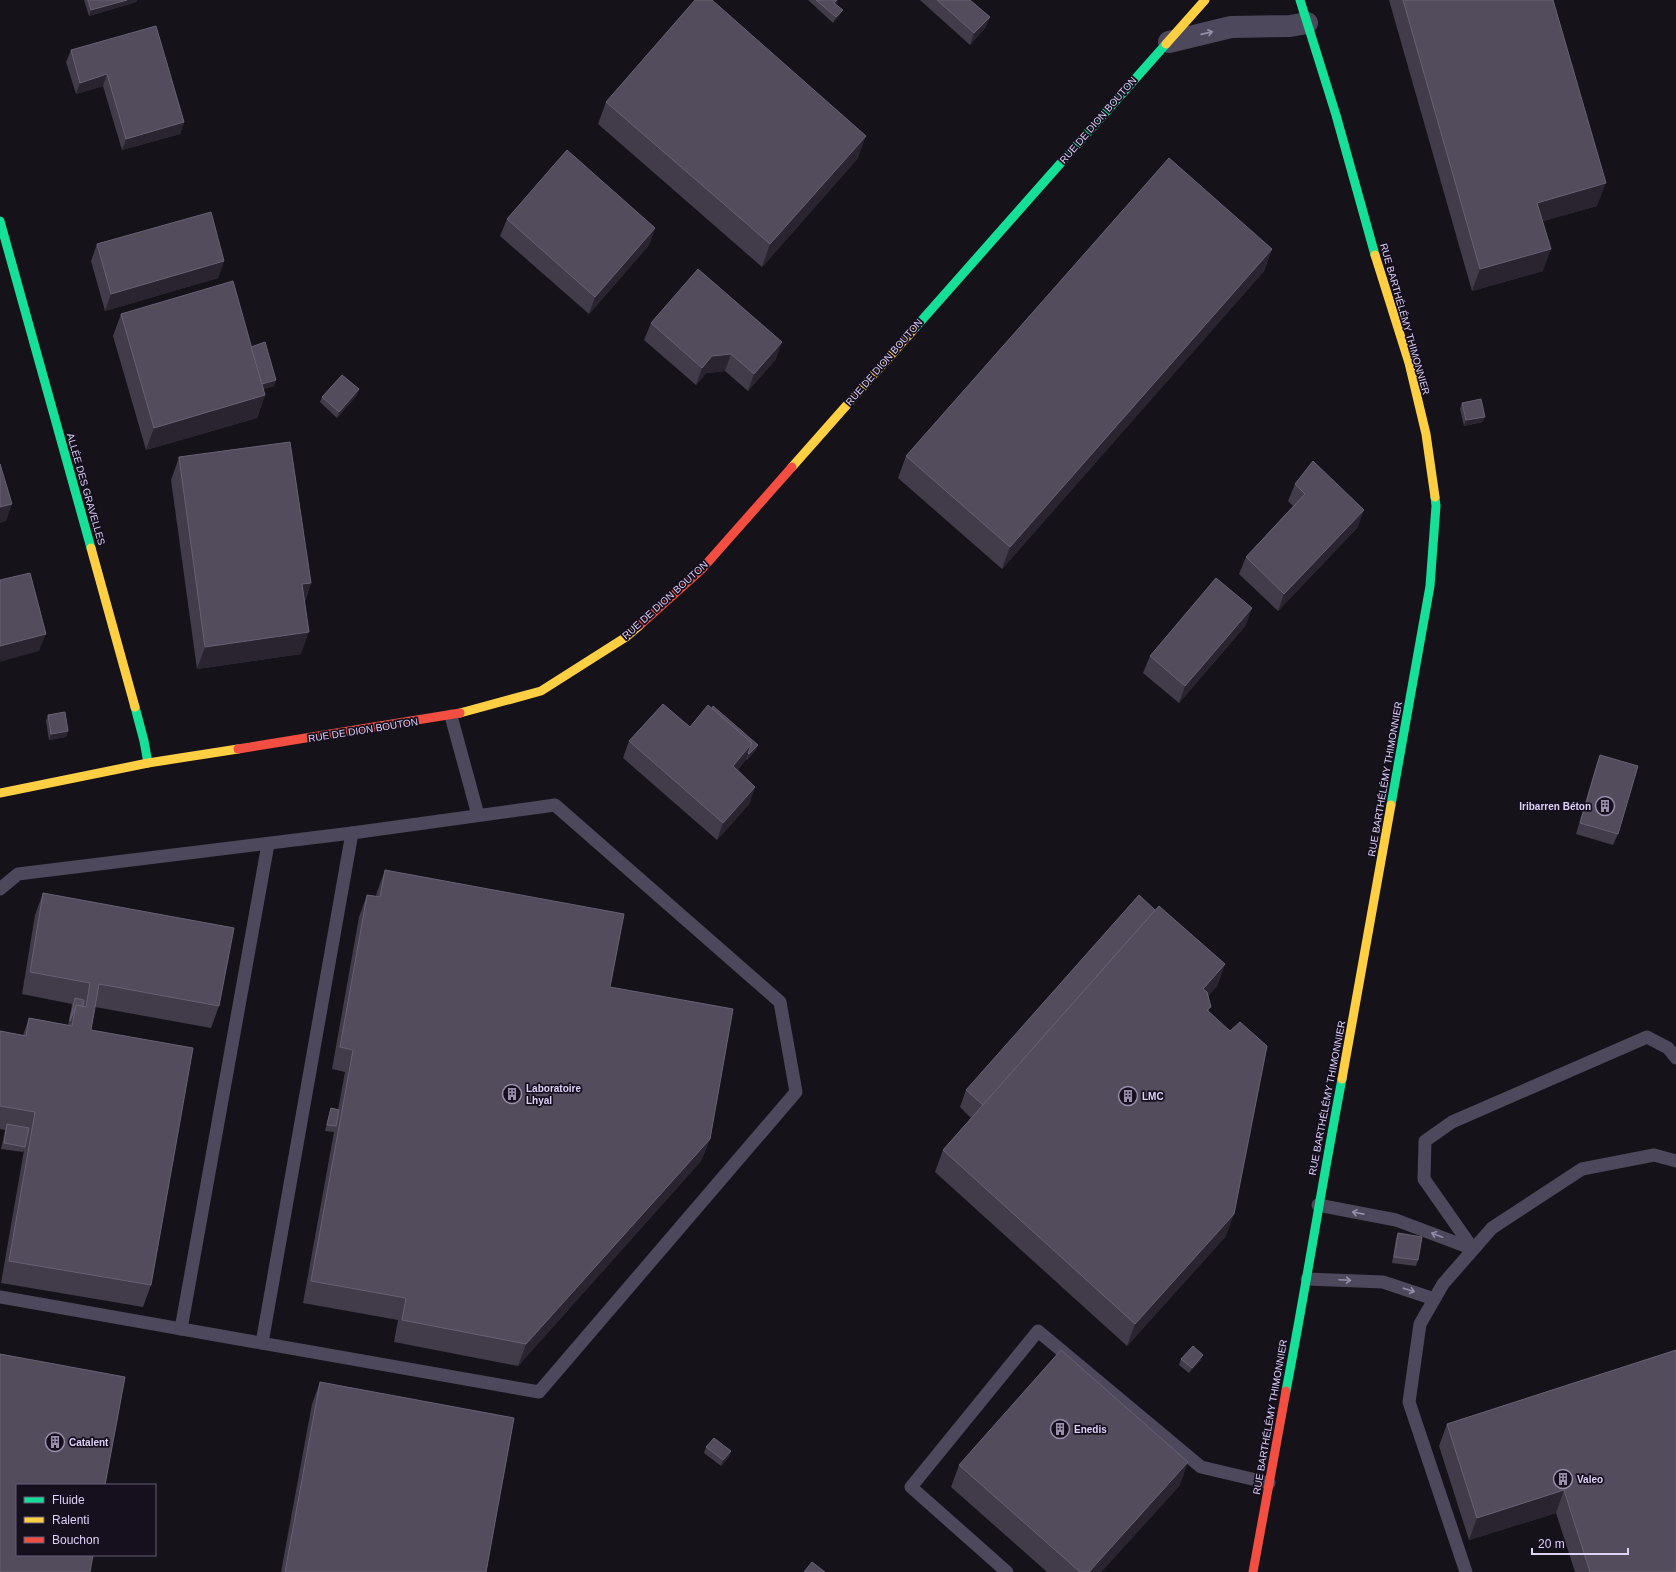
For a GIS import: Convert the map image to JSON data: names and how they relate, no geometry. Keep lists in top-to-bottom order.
{
  "streets": {
    "street": ["RUE DE DION BOUTON", "RUE BARTHÉLÉMY THIMONNIER", "ALLÉE DES GRAVELLES"]
  },
  "crossings": [
    ["RUE DE DION BOUTON", "ALLÉE DES GRAVELLES"]
  ],
  "places": {
    "building": [
      "Iribarren Béton",
      "Laboratoire Lhyal",
      "LMC",
      "Enedis",
      "Catalent",
      "Valeo"
    ]
  },
  "legend": ["Fluide", "Ralenti", "Bouchon"],
  "scale_bar": "20 m"
}
